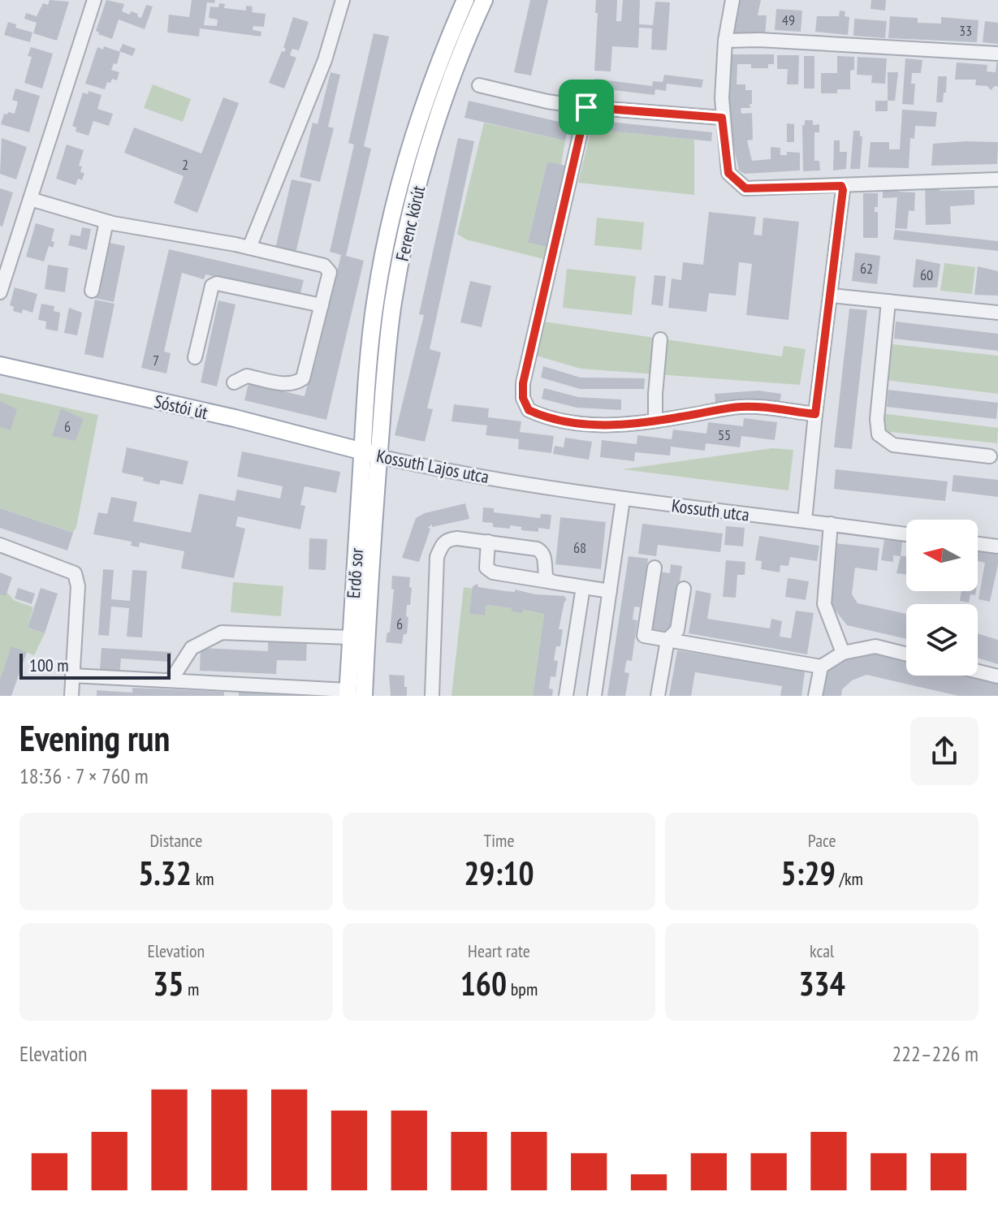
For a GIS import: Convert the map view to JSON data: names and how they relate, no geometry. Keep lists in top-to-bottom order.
{
  "streets": {
    "main road": [
      "Ferenc körút",
      "Sóstói út",
      "Kossuth Lajos utca",
      "Erdő sor"
    ],
    "street": ["Kossuth utca"]
  },
  "crossings": [
    ["Ferenc körút", "Sóstói út"],
    ["Ferenc körút", "Kossuth Lajos utca"],
    ["Ferenc körút", "Erdő sor"],
    ["Sóstói út", "Kossuth Lajos utca"],
    ["Sóstói út", "Erdő sor"],
    ["Kossuth Lajos utca", "Kossuth utca"],
    ["Kossuth Lajos utca", "Erdő sor"]
  ],
  "house_numbers": [
    "49",
    "33",
    "2",
    "62",
    "60",
    "7",
    "6",
    "55",
    "68",
    "6"
  ],
  "scale_bar": "100 m",
  "north": "left",
  "page": {
    "scale": "100 m",
    "heading": ["Evening run", "18:36 · 7 × 760 m"],
    "stats": [
      ["Distance", "5.32 km"],
      ["Time", "29:10"],
      ["Pace", "5:29 /km"],
      ["Elevation", "35 m"],
      ["Heart rate", "160 bpm"],
      ["kcal", "334"]
    ],
    "chart": ["Elevation", "222–226 m"]
  }
}
